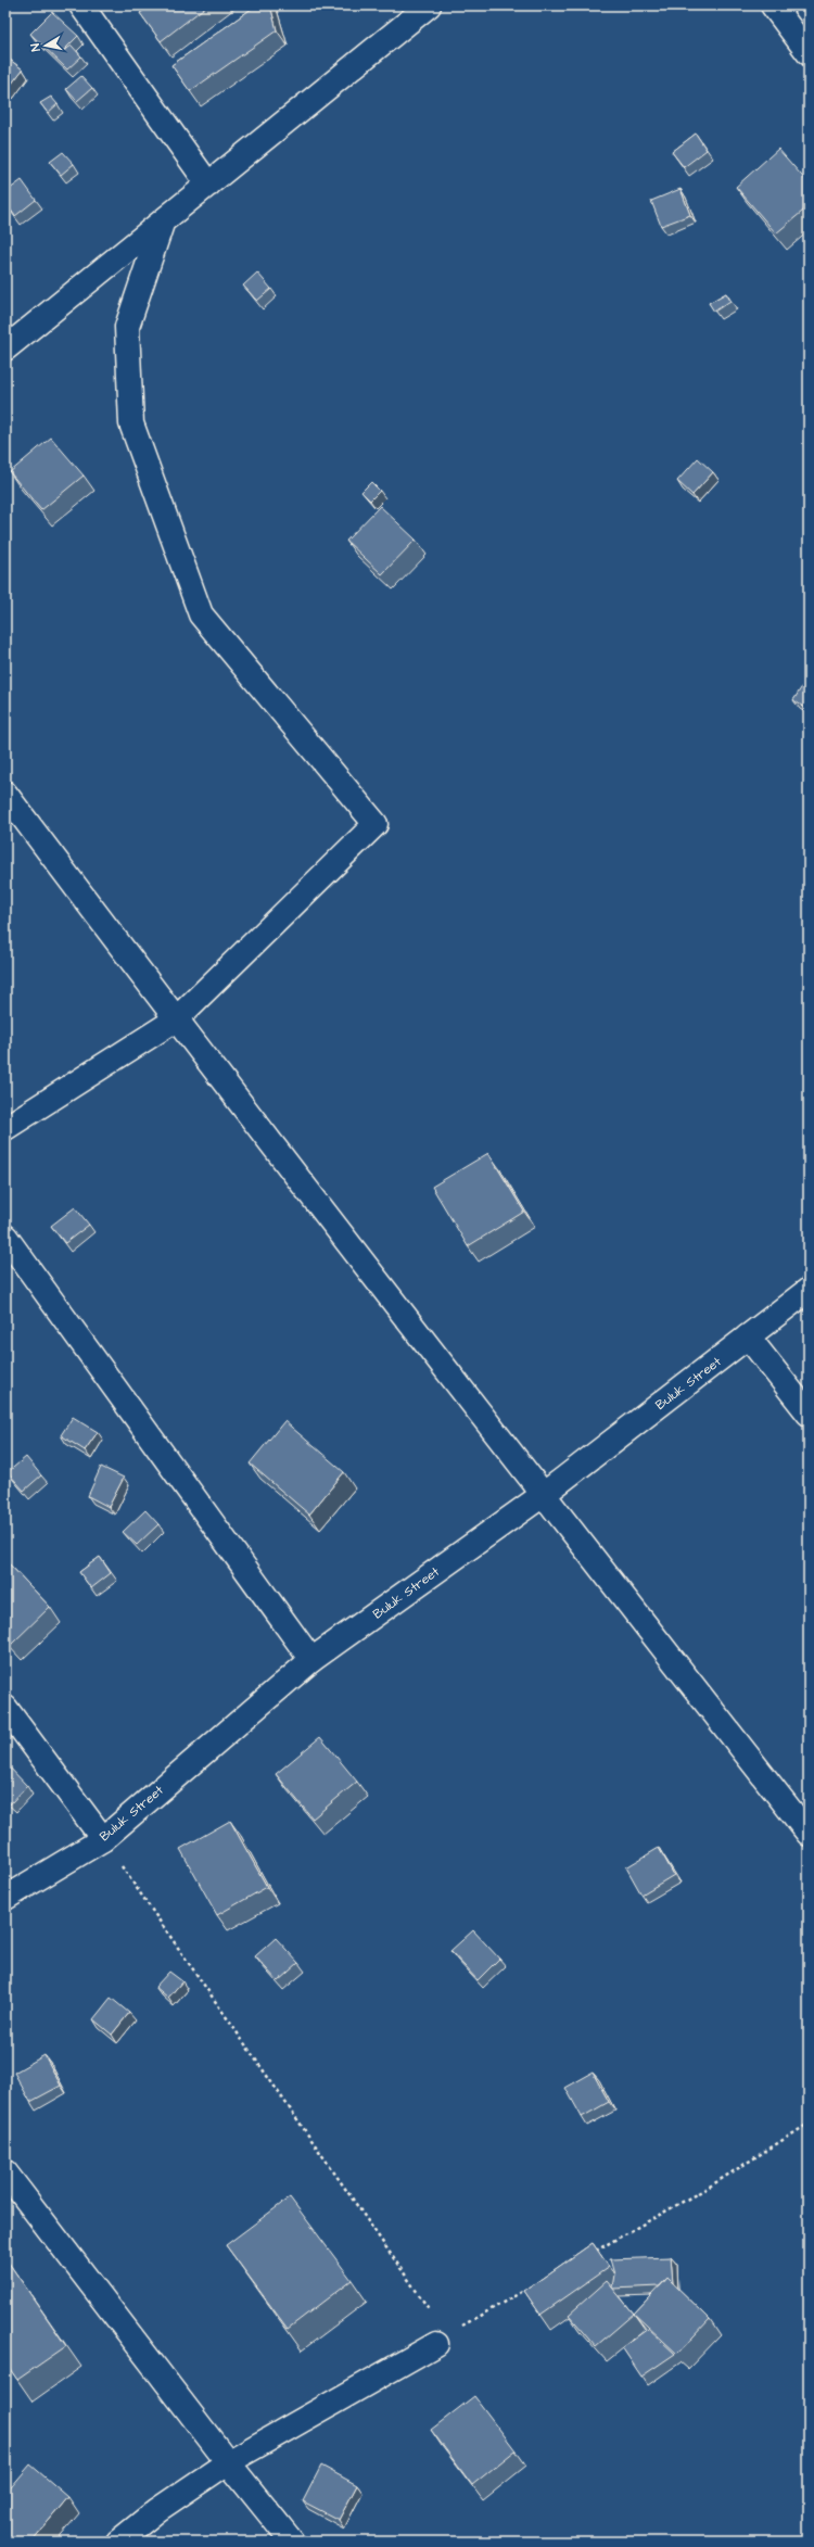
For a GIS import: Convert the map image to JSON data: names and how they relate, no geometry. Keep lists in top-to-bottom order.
{
  "streets": {
    "street": ["Buluk Street"]
  },
  "north": "left"
}
